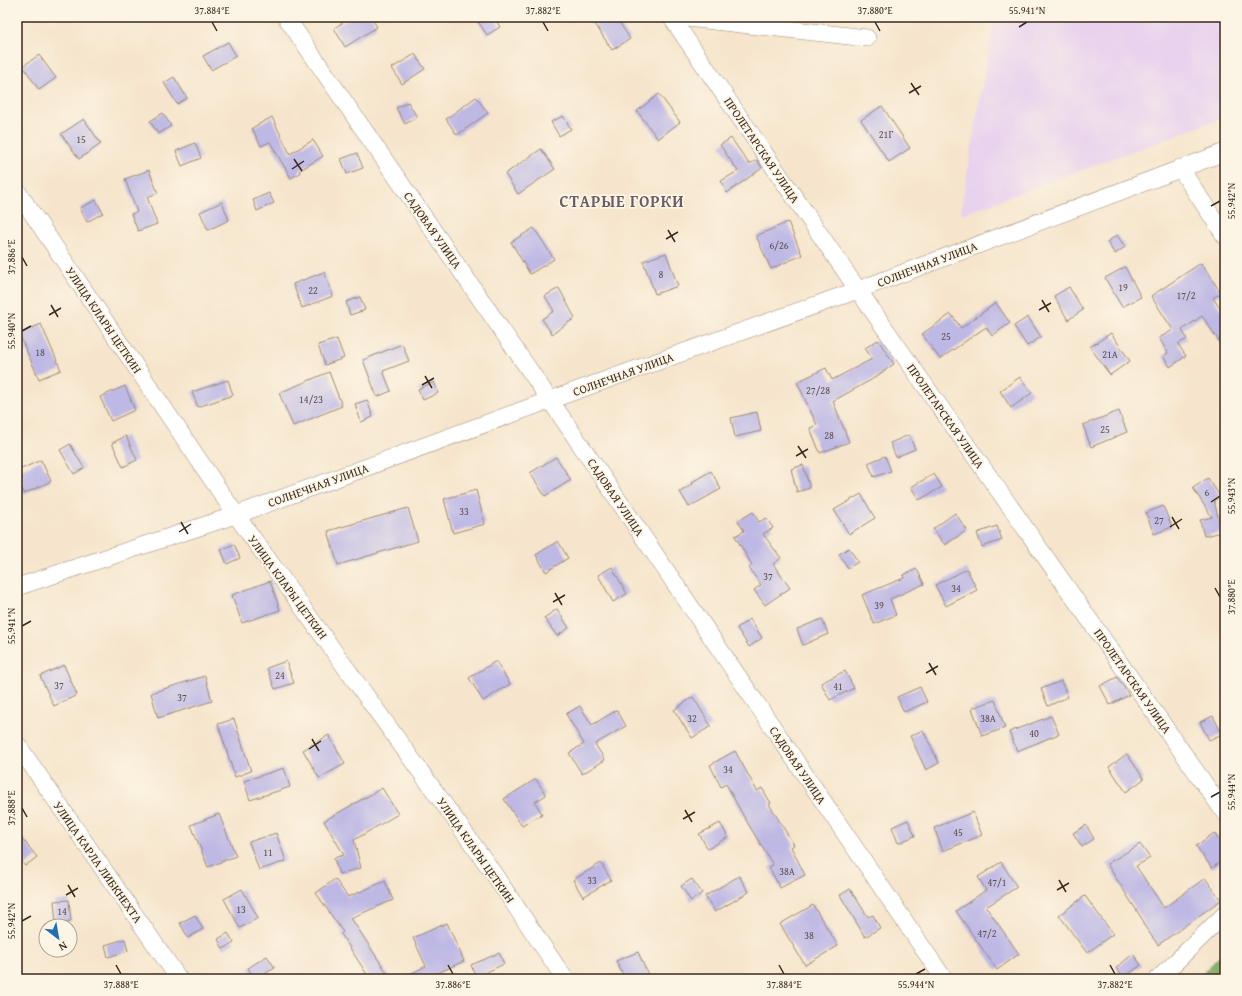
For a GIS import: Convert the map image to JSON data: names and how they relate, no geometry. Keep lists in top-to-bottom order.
{
  "streets": {
    "street": [
      "ПРОЛЕТАРСКАЯ УЛИЦА",
      "САДОВАЯ УЛИЦА",
      "СОЛНЕЧНАЯ УЛИЦА",
      "УЛИЦА КЛАРЫ ЦЕТКИН",
      "УЛИЦА КАРЛА ЛИБКНЕХТА"
    ]
  },
  "crossings": [
    ["ПРОЛЕТАРСКАЯ УЛИЦА", "СОЛНЕЧНАЯ УЛИЦА"],
    ["САДОВАЯ УЛИЦА", "СОЛНЕЧНАЯ УЛИЦА"],
    ["СОЛНЕЧНАЯ УЛИЦА", "УЛИЦА КЛАРЫ ЦЕТКИН"]
  ],
  "districts": ["СТАРЫЕ ГОРКИ"],
  "house_numbers": [
    "21Г",
    "15",
    "6/26",
    "8",
    "19",
    "22",
    "17/2",
    "25",
    "18",
    "21А",
    "27/28",
    "14/23",
    "25",
    "28",
    "6",
    "33",
    "27",
    "37",
    "34",
    "39",
    "24",
    "37",
    "41",
    "37",
    "32",
    "38А",
    "40",
    "34",
    "45",
    "11",
    "38А",
    "33",
    "47/1",
    "13",
    "14",
    "47/2",
    "38"
  ],
  "north": "bottom right",
  "coordinates": [
    "37.884°E",
    "37.882°E",
    "37.880°E",
    "55.941°N",
    "55.942°N",
    "37.886°E",
    "55.940°N",
    "55.943°N",
    "55.944°N",
    "37.888°E"
  ]
}
